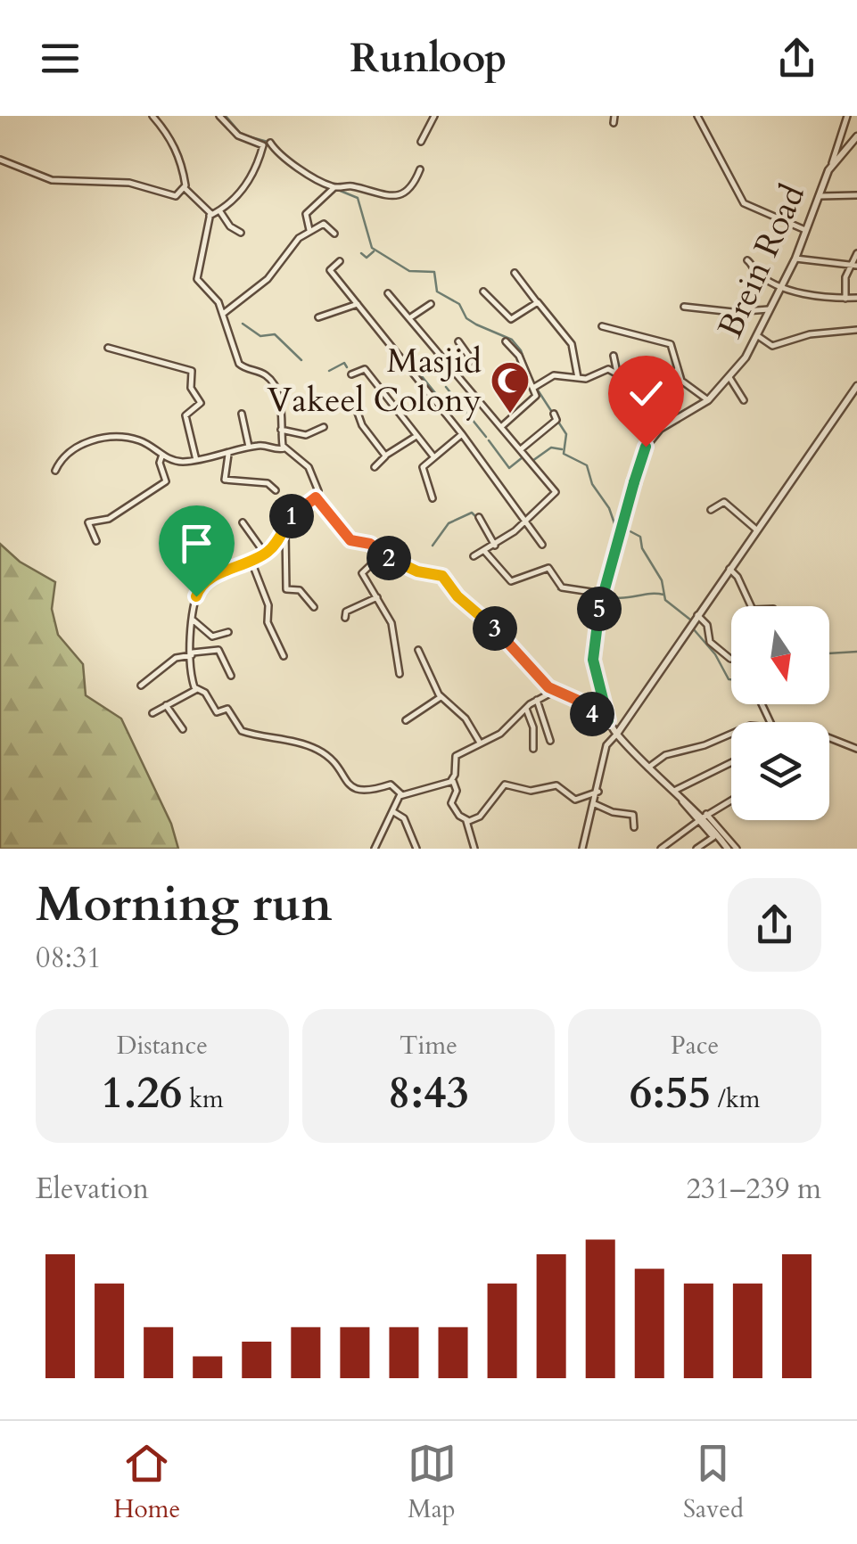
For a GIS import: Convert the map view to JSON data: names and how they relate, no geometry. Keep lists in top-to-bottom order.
{
  "streets": {
    "street": ["Brein Road"]
  },
  "places": {
    "mosque": ["Masjid Vakeel Colony"]
  },
  "north": "bottom",
  "page": {
    "header": "Runloop",
    "pins": [
      "1",
      "2",
      "5",
      "3",
      "4"
    ],
    "heading": ["Morning run", "08:31"],
    "stats": [
      ["Distance", "1.26 km"],
      ["Time", "8:43"],
      ["Pace", "6:55 /km"]
    ],
    "chart": ["Elevation", "231–239 m"],
    "tabs": ["Home", "Map", "Saved"]
  }
}
